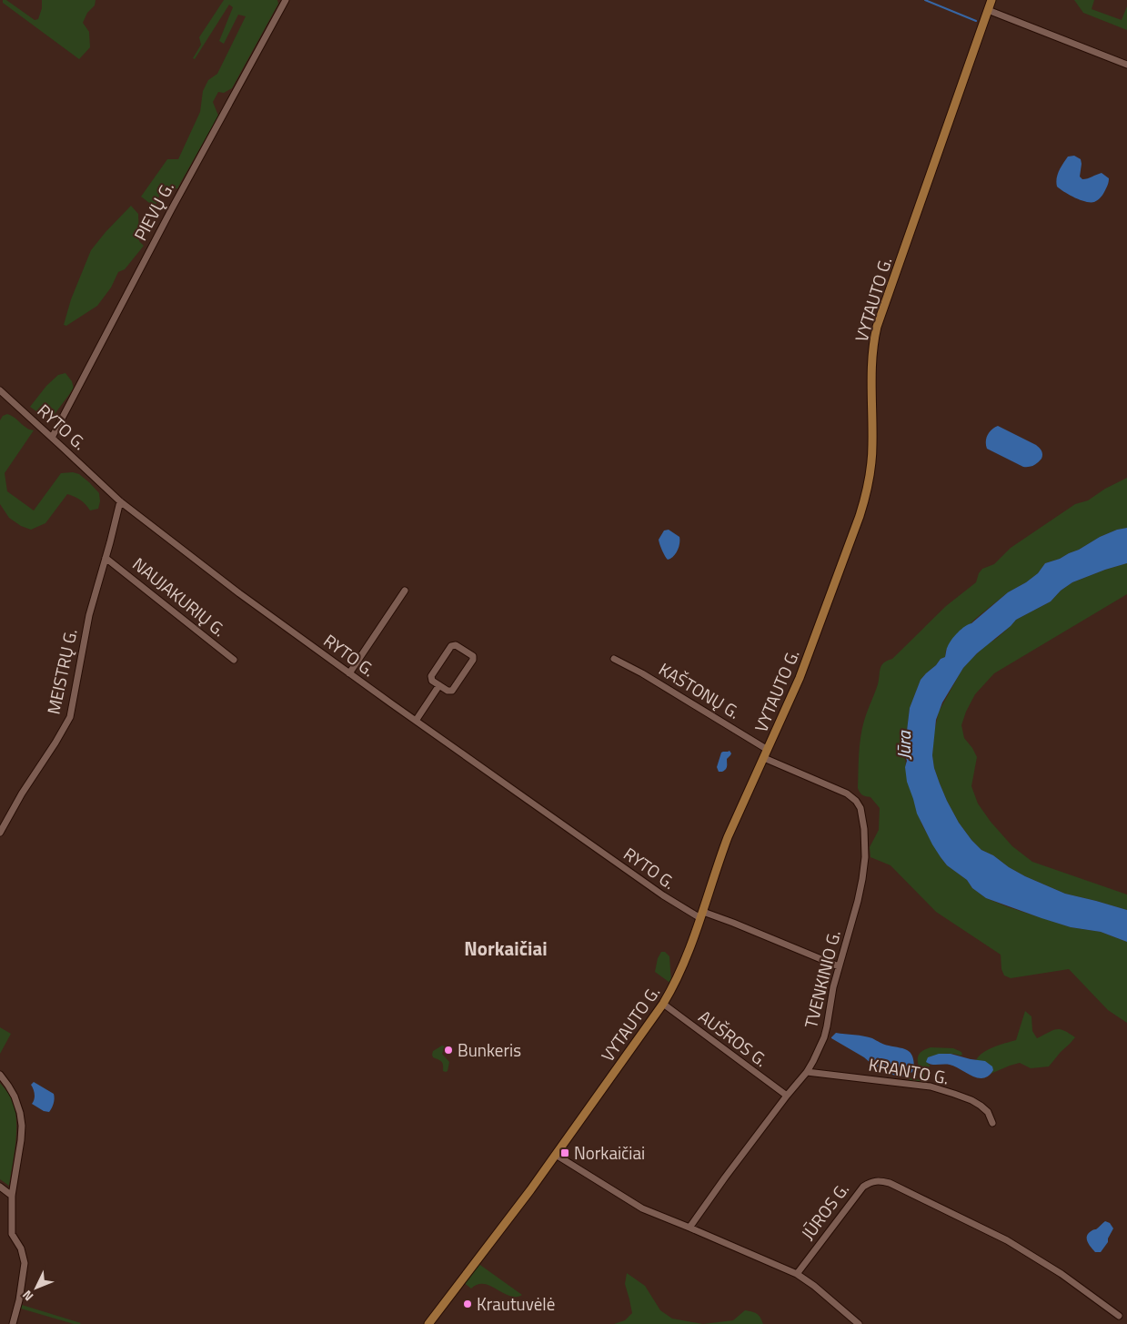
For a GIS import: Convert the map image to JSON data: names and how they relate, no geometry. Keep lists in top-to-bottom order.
{
  "streets": {
    "main road": ["VYTAUTO G."],
    "street": [
      "PIEVŲ G.",
      "RYTO G.",
      "NAUJAKURIŲ G.",
      "MEISTRŲ G.",
      "KAŠTONŲ G.",
      "TVENKINIO G.",
      "AUŠROS G.",
      "KRANTO G.",
      "JŪROS G."
    ]
  },
  "crossings": [
    ["PIEVŲ G.", "RYTO G."],
    ["VYTAUTO G.", "RYTO G."],
    ["VYTAUTO G.", "KAŠTONŲ G."],
    ["VYTAUTO G.", "TVENKINIO G."],
    ["VYTAUTO G.", "AUŠROS G."],
    ["RYTO G.", "MEISTRŲ G."],
    ["RYTO G.", "TVENKINIO G."],
    ["NAUJAKURIŲ G.", "MEISTRŲ G."],
    ["TVENKINIO G.", "AUŠROS G."],
    ["TVENKINIO G.", "KRANTO G."]
  ],
  "districts": ["Norkaičiai"],
  "water": ["Jūra"],
  "places": {
    "other": ["Bunkeris", "Krautuvėlė"],
    "transit": ["Norkaičiai"]
  },
  "north": "bottom left"
}
